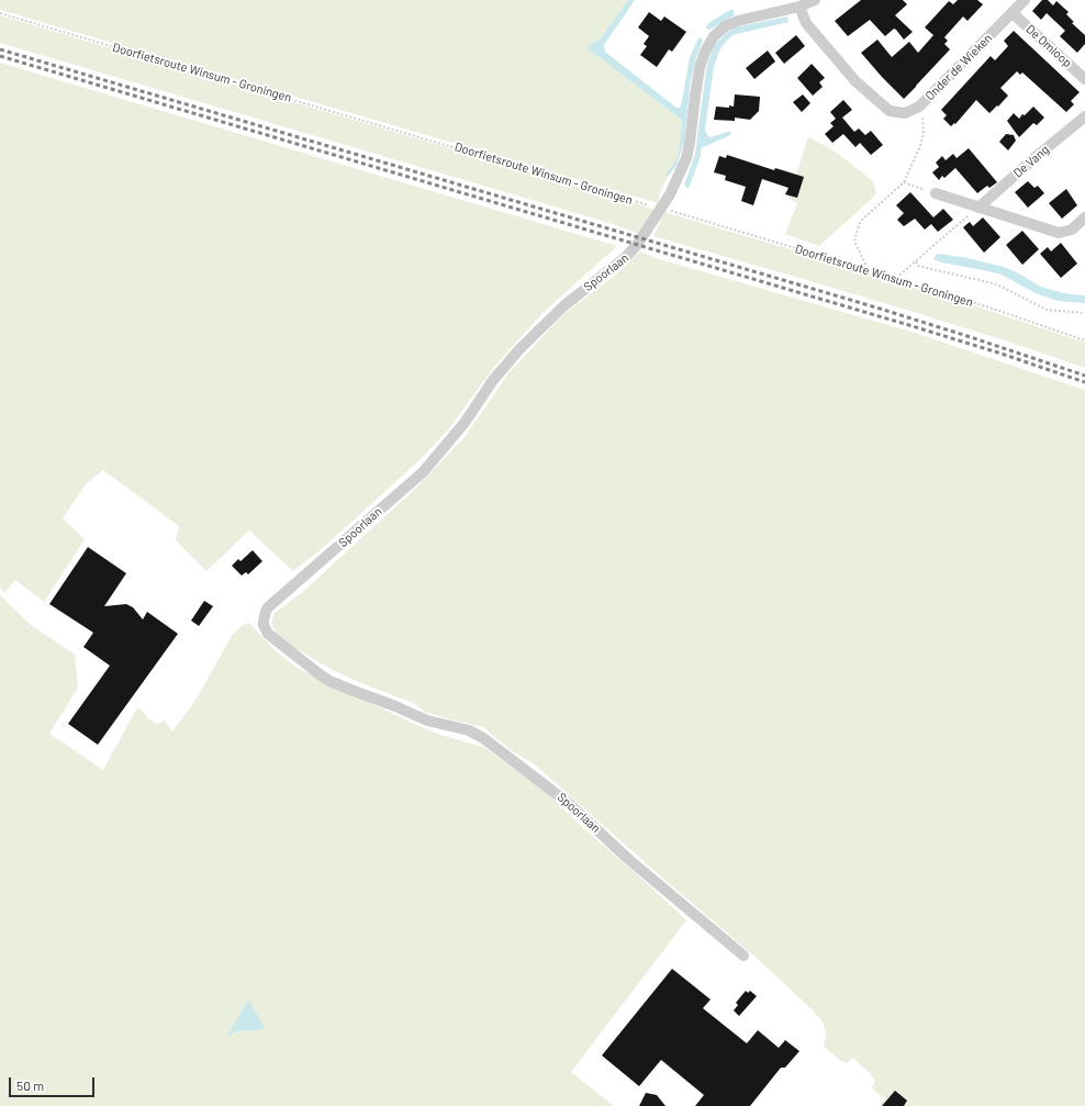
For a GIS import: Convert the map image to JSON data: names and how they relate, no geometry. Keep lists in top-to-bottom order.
{
  "streets": {
    "street": [
      "De Omloop",
      "Onder de Wieken",
      "De Vang",
      "Spoorlaan"
    ],
    "path": ["Doorfietsroute Winsum - Groningen"]
  },
  "crossings": [
    ["De Omloop", "Onder de Wieken"],
    ["Onder de Wieken", "Spoorlaan"],
    ["Doorfietsroute Winsum - Groningen", "Spoorlaan"]
  ],
  "scale_bar": "50 m"
}
